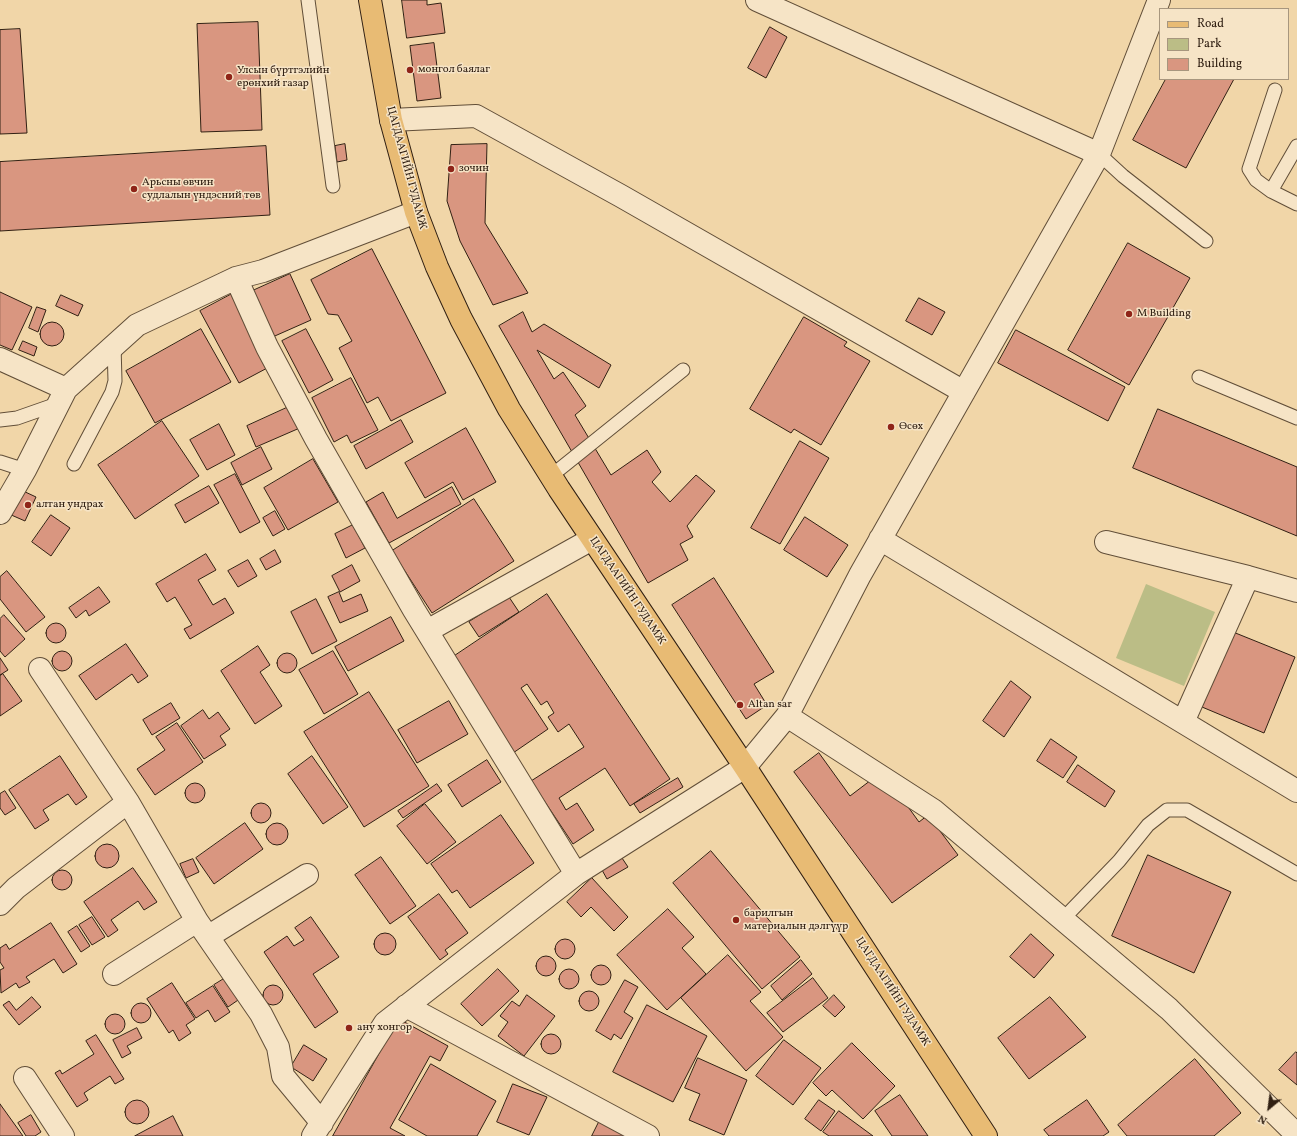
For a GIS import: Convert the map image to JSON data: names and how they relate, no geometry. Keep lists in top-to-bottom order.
{
  "streets": {
    "main road": ["ЦАГДААГИЙН ГУДАМЖ"]
  },
  "places": [
    "монгол баялаг",
    "Улсын бүртгэлийн ерөнхий газар",
    "зочин",
    "Арьсны өвчин судлалын үндэсний төв",
    "M Building",
    "Өсөх",
    "алтан ундрах",
    "Altan sar",
    "барилгын материалын дэлгүүр",
    "ану хонгор"
  ],
  "legend": ["Road", "Park", "Building"],
  "north": "bottom left"
}
